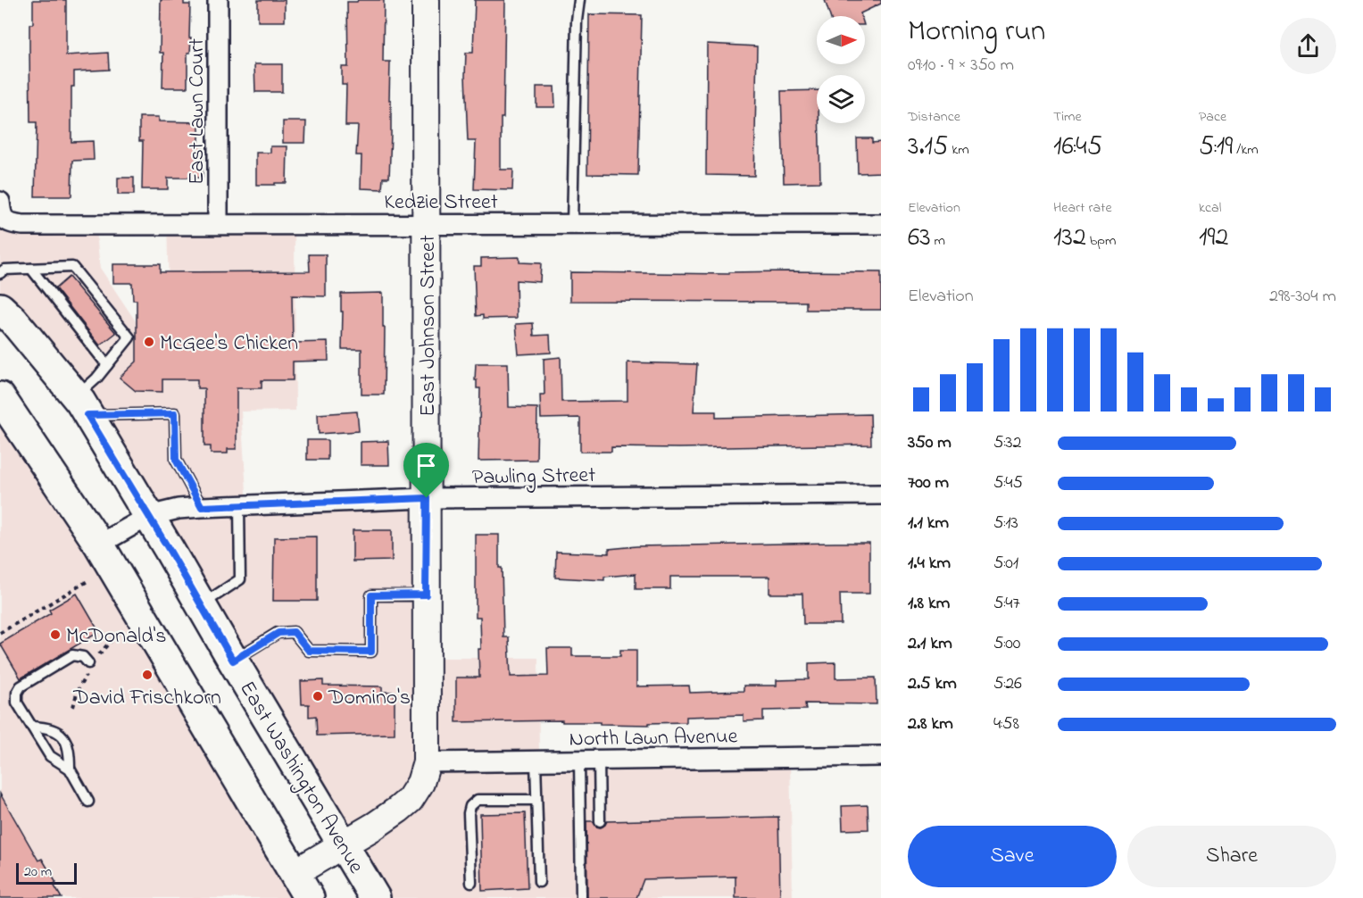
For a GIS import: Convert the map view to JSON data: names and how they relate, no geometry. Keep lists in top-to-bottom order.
{
  "streets": {
    "main road": ["East Washington Avenue"],
    "street": [
      "East Lawn Court",
      "Kedzie Street",
      "East Johnson Street",
      "Pawling Street",
      "North Lawn Avenue"
    ]
  },
  "crossings": [
    ["East Lawn Court", "Kedzie Street"],
    ["Kedzie Street", "East Johnson Street"],
    ["East Johnson Street", "Pawling Street"],
    ["East Johnson Street", "North Lawn Avenue"],
    ["East Johnson Street", "East Washington Avenue"],
    ["Pawling Street", "East Washington Avenue"]
  ],
  "places": [
    "McGee's Chicken",
    "McDonald's",
    "David Frischkorn",
    "Domino's"
  ],
  "scale_bar": "20 m",
  "north": "right",
  "page": {
    "heading": ["Morning run", "09:10 · 9 × 350 m"],
    "stats": [
      ["Distance", "3.15 km"],
      ["Time", "16:45"],
      ["Pace", "5:19 /km"],
      ["Elevation", "63 m"],
      ["Heart rate", "132 bpm"],
      ["kcal", "192"]
    ],
    "chart": ["Elevation", "298–304 m"],
    "list": [
      {
        "name": "350 m",
        "note": "5:32"
      },
      {
        "name": "700 m",
        "note": "5:45"
      },
      {
        "name": "1.1 km",
        "note": "5:13"
      },
      {
        "name": "1.4 km",
        "note": "5:01"
      },
      {
        "name": "1.8 km",
        "note": "5:47"
      },
      {
        "name": "2.1 km",
        "note": "5:00"
      },
      {
        "name": "2.5 km",
        "note": "5:26"
      },
      {
        "name": "2.8 km",
        "note": "4:58"
      }
    ],
    "buttons": ["Save", "Share"],
    "scale": "20 m"
  }
}
